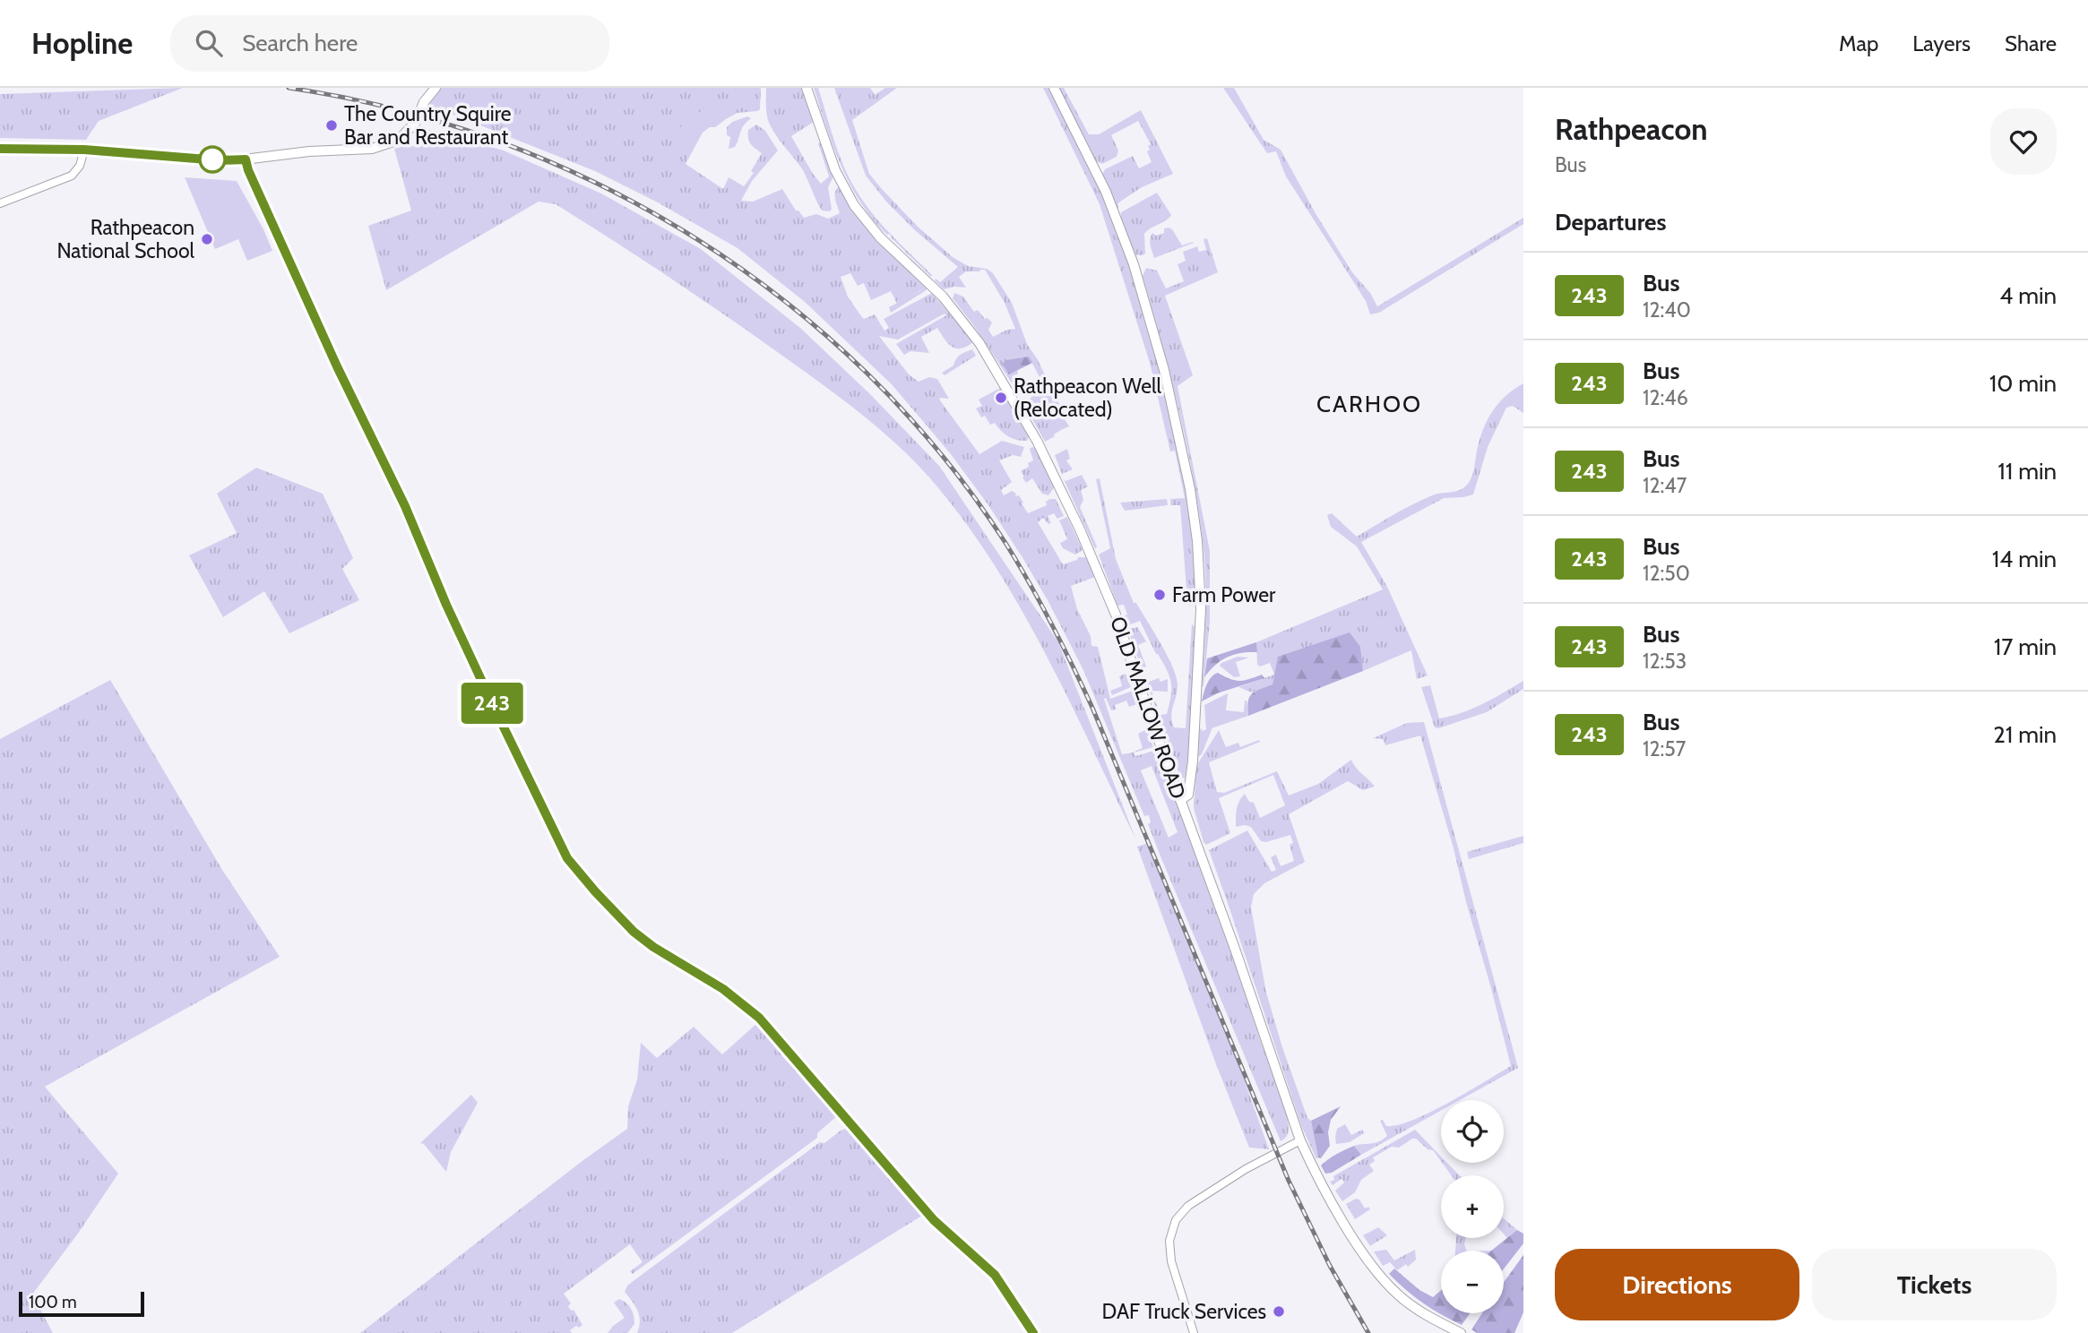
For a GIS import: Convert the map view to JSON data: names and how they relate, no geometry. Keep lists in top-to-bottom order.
{
  "streets": {
    "street": ["OLD MALLOW ROAD"]
  },
  "districts": ["CARHOO"],
  "places": [
    "The Country Squire Bar and Restaurant",
    "Rathpeacon National School",
    "Rathpeacon Well (Relocated)",
    "Farm Power",
    "DAF Truck Services"
  ],
  "lines": ["bus line 243"],
  "scale_bar": "100 m",
  "page": {
    "header": "Hopline",
    "search": "Search here",
    "nav": ["Map", "Layers", "Share"],
    "on_map": "243",
    "heading": [
      ["Rathpeacon", "Bus"],
      "Departures"
    ],
    "list": [
      {
        "mark": "243",
        "name": "Bus",
        "note": "12:40",
        "value": "4 min"
      },
      {
        "mark": "243",
        "name": "Bus",
        "note": "12:46",
        "value": "10 min"
      },
      {
        "mark": "243",
        "name": "Bus",
        "note": "12:47",
        "value": "11 min"
      },
      {
        "mark": "243",
        "name": "Bus",
        "note": "12:50",
        "value": "14 min"
      },
      {
        "mark": "243",
        "name": "Bus",
        "note": "12:53",
        "value": "17 min"
      },
      {
        "mark": "243",
        "name": "Bus",
        "note": "12:57",
        "value": "21 min"
      }
    ],
    "map_buttons": ["+", "−"],
    "buttons": ["Directions", "Tickets"],
    "scale": "100 m"
  }
}
